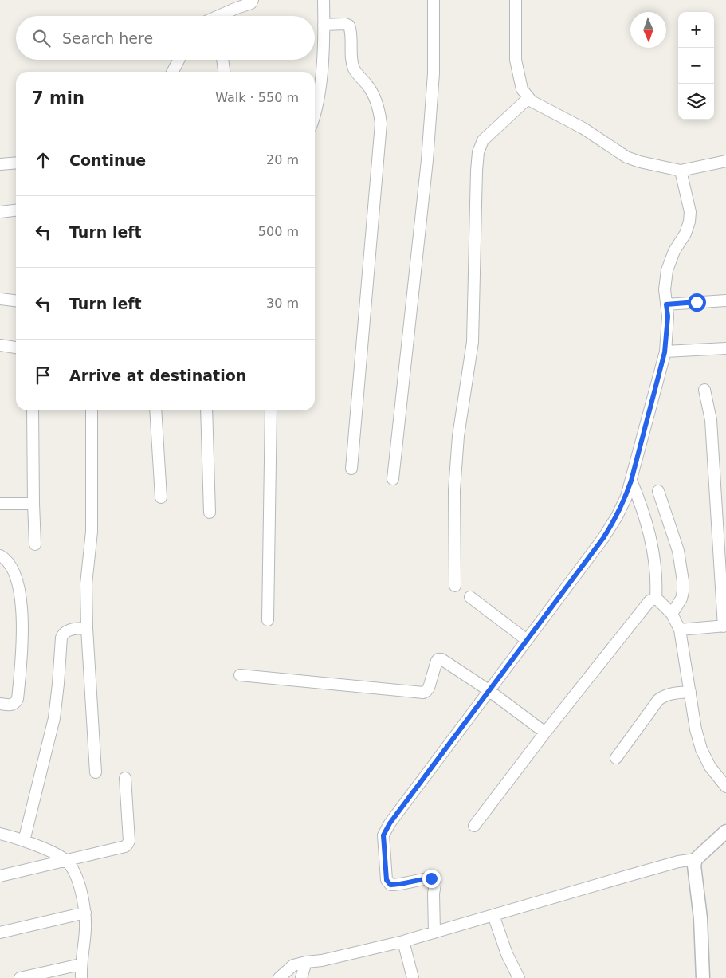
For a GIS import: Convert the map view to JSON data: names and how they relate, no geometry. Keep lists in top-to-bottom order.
{
  "north": "bottom",
  "page": {
    "map_buttons": ["+", "−"],
    "search": "Search here",
    "heading": ["7 min", "Walk · 550 m"],
    "list": [
      ["Continue", "20 m"],
      ["Turn left", "500 m"],
      ["Turn left", "30 m"],
      "Arrive at destination"
    ]
  }
}
